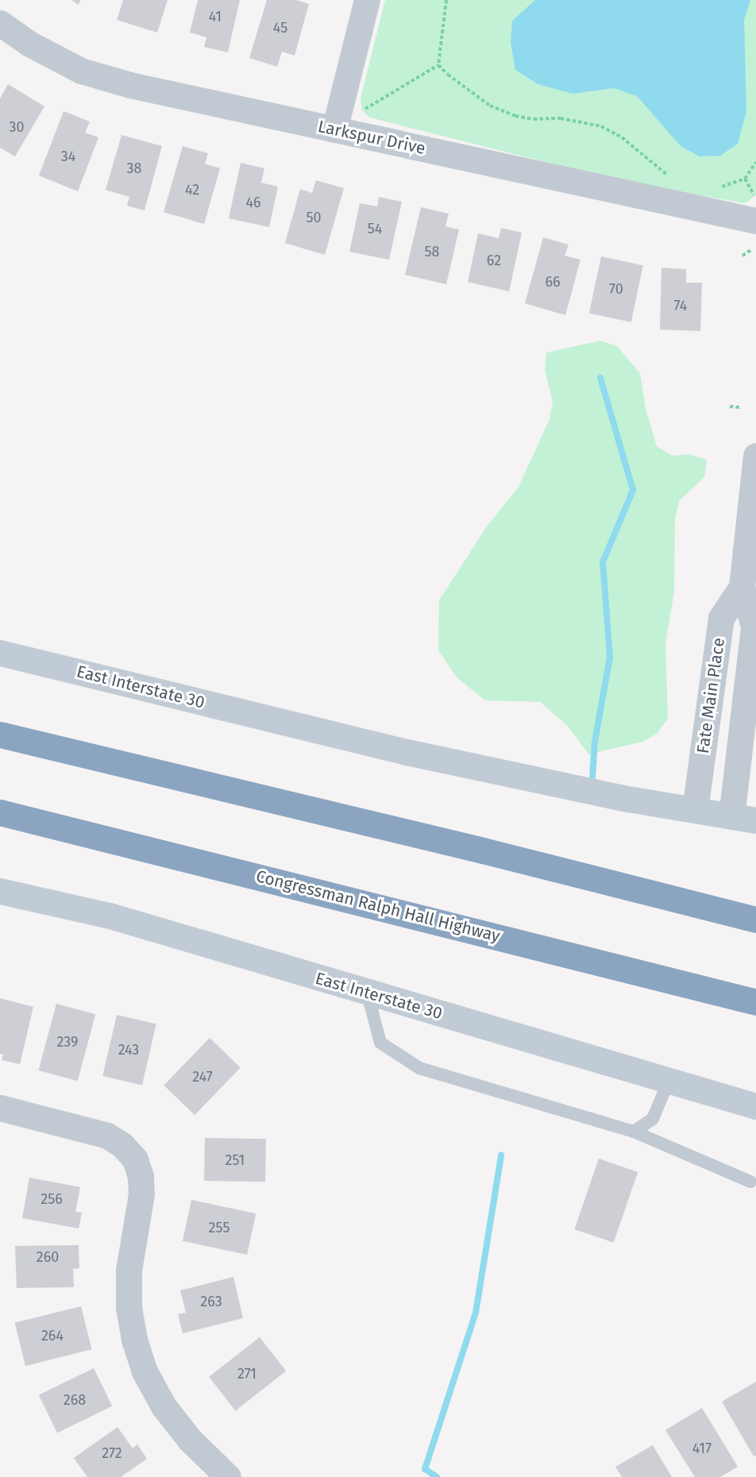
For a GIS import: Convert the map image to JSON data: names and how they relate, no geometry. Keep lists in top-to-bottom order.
{
  "streets": {
    "highway": ["Congressman Ralph Hall Highway"],
    "main road": ["East Interstate 30"],
    "street": ["Larkspur Drive", "Fate Main Place"]
  },
  "crossings": [
    ["East Interstate 30", "Fate Main Place"]
  ],
  "house_numbers": [
    "41",
    "45",
    "30",
    "34",
    "38",
    "42",
    "46",
    "50",
    "54",
    "58",
    "62",
    "66",
    "70",
    "74",
    "239",
    "243",
    "247",
    "251",
    "256",
    "255",
    "260",
    "263",
    "264",
    "271",
    "268",
    "417",
    "272"
  ]
}
